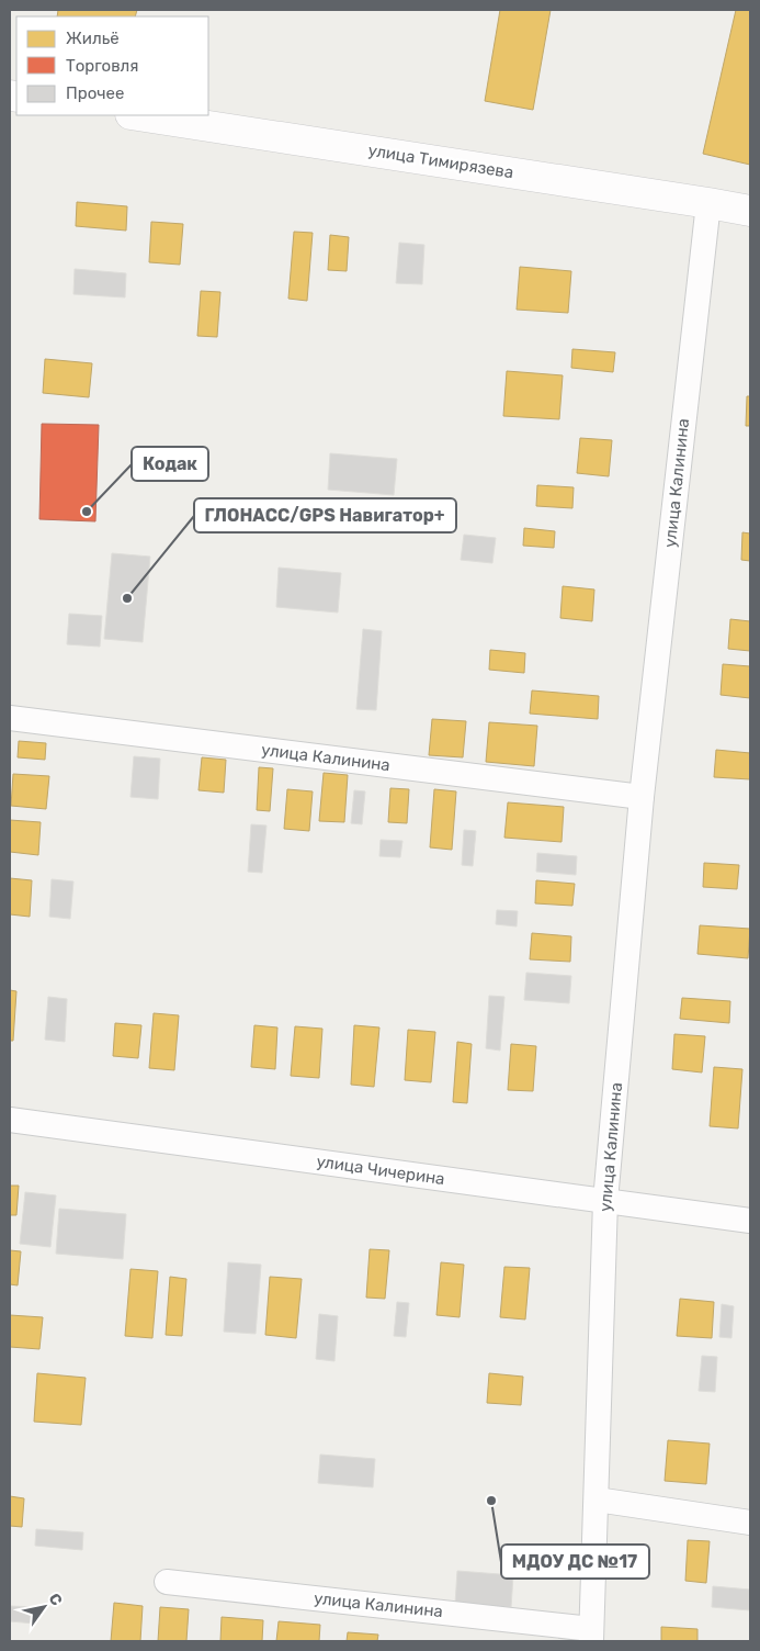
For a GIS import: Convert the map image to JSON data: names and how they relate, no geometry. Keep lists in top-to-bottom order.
{
  "streets": {
    "street": ["улица Тимирязева", "улица Калинина", "улица Чичерина"]
  },
  "crossings": [
    ["улица Тимирязева", "улица Калинина"],
    ["улица Калинина", "улица Чичерина"]
  ],
  "places": ["Кодак", "ГЛОНАСС/GPS Навигатор+", "МДОУ ДС №17"],
  "legend": ["Жильё", "Торговля", "Прочее"],
  "north": "top right"
}
